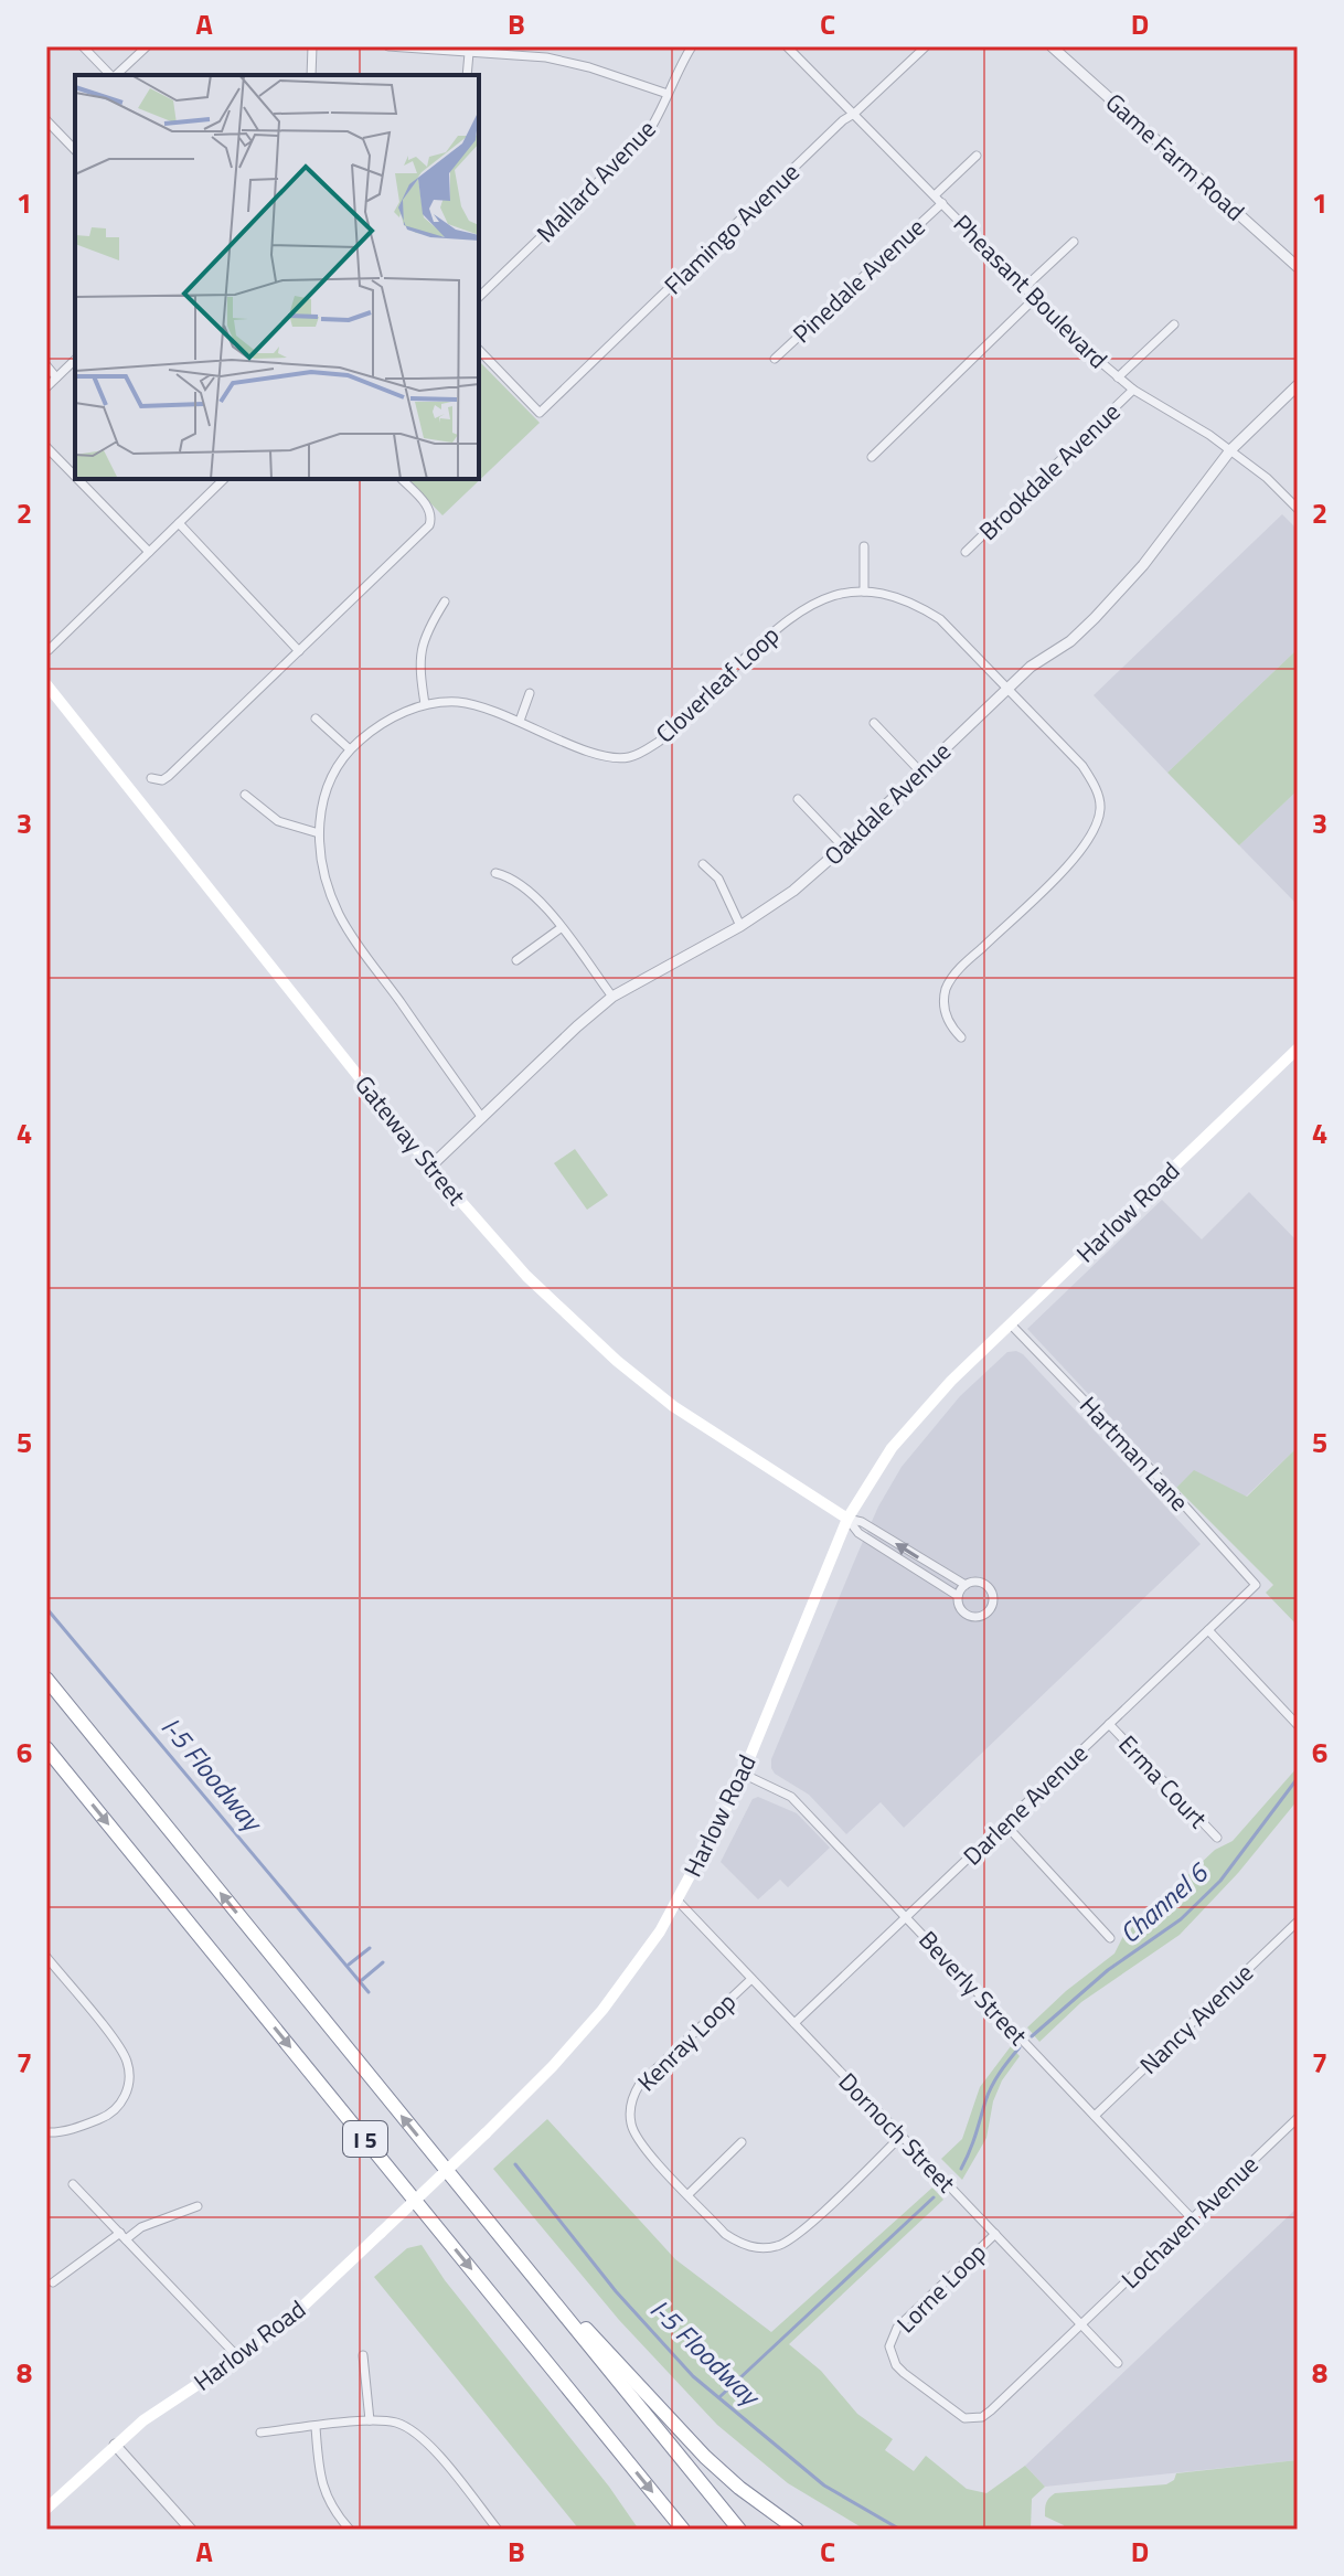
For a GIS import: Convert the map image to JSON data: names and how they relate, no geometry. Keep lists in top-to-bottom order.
{
  "streets": {
    "highway": ["I 5"],
    "main road": ["Gateway Street", "Harlow Road"],
    "street": [
      "Game Farm Road",
      "Mallard Avenue",
      "Flamingo Avenue",
      "Pinedale Avenue",
      "Pheasant Boulevard",
      "Brookdale Avenue",
      "Cloverleaf Loop",
      "Oakdale Avenue",
      "Hartman Lane",
      "Erma Court",
      "Darlene Avenue",
      "Beverly Street",
      "Nancy Avenue",
      "Kenray Loop",
      "Dornoch Street",
      "Lochaven Avenue",
      "Lorne Loop"
    ]
  },
  "crossings": [
    ["Flamingo Avenue", "Pheasant Boulevard"],
    ["Pinedale Avenue", "Pheasant Boulevard"],
    ["Pheasant Boulevard", "Brookdale Avenue"],
    ["Pheasant Boulevard", "Oakdale Avenue"],
    ["Cloverleaf Loop", "Oakdale Avenue"],
    ["Oakdale Avenue", "Gateway Street"],
    ["Gateway Street", "Harlow Road"],
    ["Harlow Road", "Hartman Lane"],
    ["Harlow Road", "Beverly Street"],
    ["Harlow Road", "Dornoch Street"],
    ["Hartman Lane", "Darlene Avenue"],
    ["Erma Court", "Darlene Avenue"],
    ["Darlene Avenue", "Beverly Street"],
    ["Darlene Avenue", "Dornoch Street"],
    ["Beverly Street", "Nancy Avenue"],
    ["Beverly Street", "Lochaven Avenue"],
    ["Kenray Loop", "Dornoch Street"],
    ["Dornoch Street", "Lochaven Avenue"],
    ["Dornoch Street", "Lorne Loop"],
    ["Lochaven Avenue", "Lorne Loop"]
  ],
  "water": ["I-5 Floodway", "Channel 6"],
  "grid": {
    "columns": [
      "A",
      "B",
      "C",
      "D"
    ],
    "rows": [
      "1",
      "2",
      "3",
      "4",
      "5",
      "6",
      "7",
      "8"
    ]
  }
}
